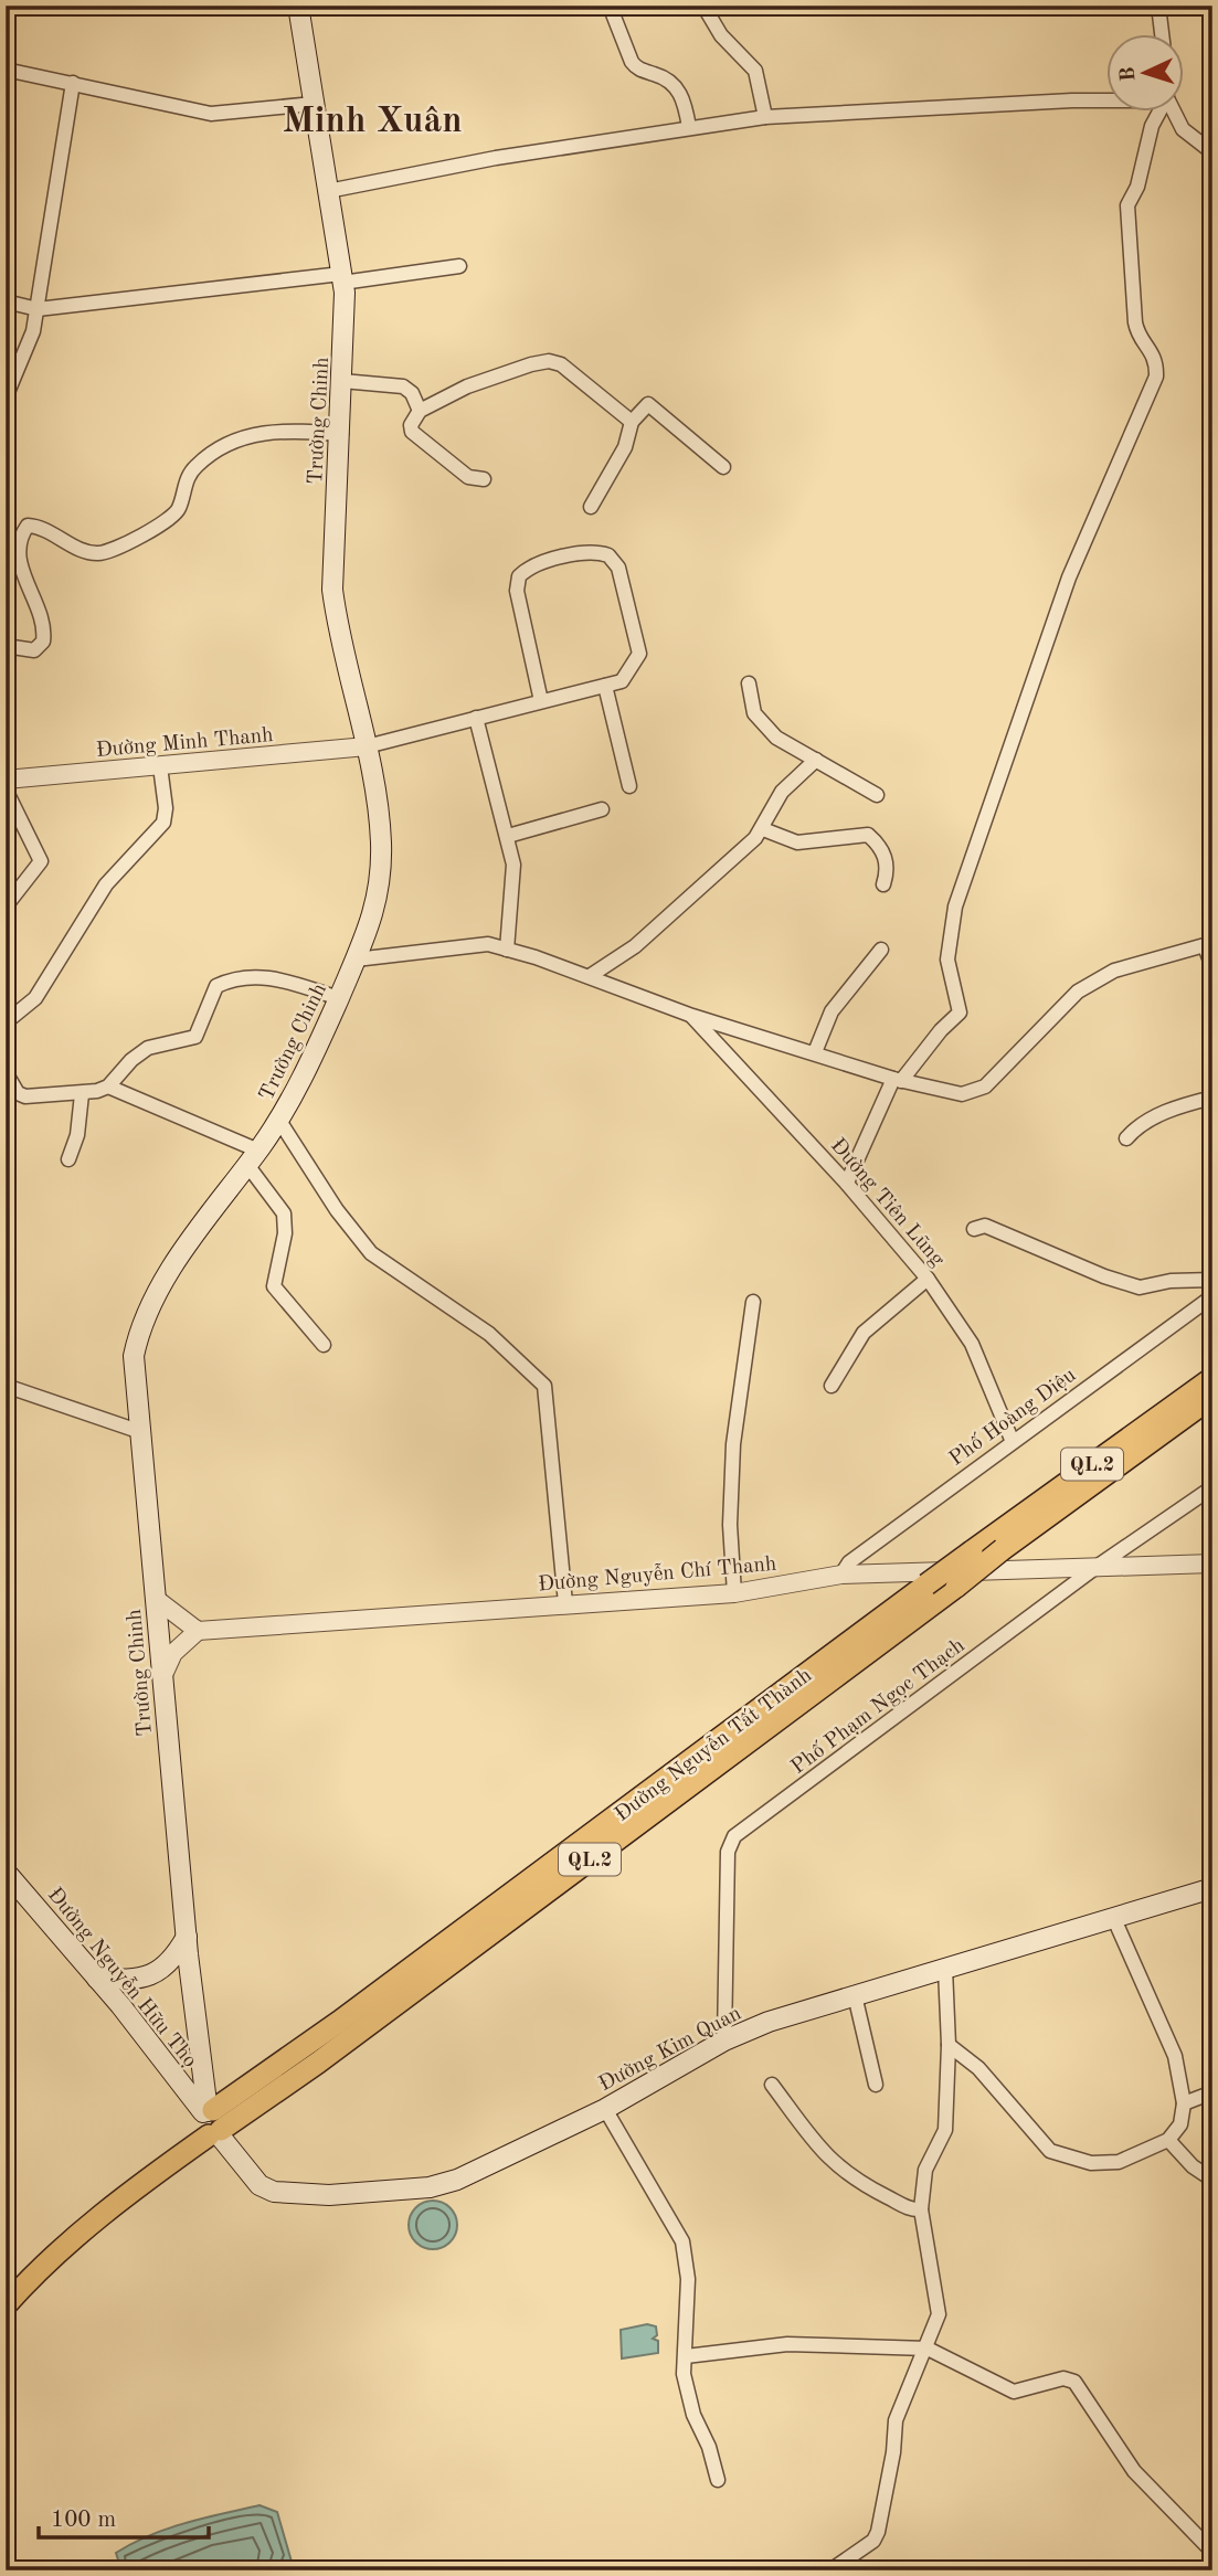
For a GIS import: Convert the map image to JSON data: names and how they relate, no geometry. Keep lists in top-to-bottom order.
{
  "streets": {
    "highway": ["QL.2", "Đường Nguyễn Tất Thành"],
    "main road": ["Trường Chinh", "Đường Nguyễn Hữu Thọ", "Đường Kim Quan"],
    "street": [
      "Đường Minh Thanh",
      "Đường Tiên Lũng",
      "Phố Hoàng Diệu",
      "Đường Nguyễn Chí Thanh",
      "Phố Phạm Ngọc Thạch"
    ]
  },
  "crossings": [
    ["Trường Chinh", "Đường Minh Thanh"],
    ["Trường Chinh", "QL.2"],
    ["Trường Chinh", "Đường Nguyễn Tất Thành"],
    ["Trường Chinh", "Đường Nguyễn Hữu Thọ"],
    ["Trường Chinh", "Đường Kim Quan"],
    ["Đường Tiên Lũng", "Phố Hoàng Diệu"],
    ["Phố Hoàng Diệu", "Đường Nguyễn Chí Thanh"],
    ["QL.2", "Đường Nguyễn Tất Thành"],
    ["QL.2", "Đường Nguyễn Hữu Thọ"],
    ["QL.2", "Đường Kim Quan"],
    ["Đường Nguyễn Chí Thanh", "Phố Phạm Ngọc Thạch"],
    ["Phố Phạm Ngọc Thạch", "Đường Kim Quan"],
    ["Đường Nguyễn Tất Thành", "Đường Nguyễn Hữu Thọ"],
    ["Đường Nguyễn Tất Thành", "Đường Kim Quan"],
    ["Đường Nguyễn Hữu Thọ", "Đường Kim Quan"]
  ],
  "districts": ["Minh Xuân"],
  "scale_bar": "100 m",
  "north": "left"
}
